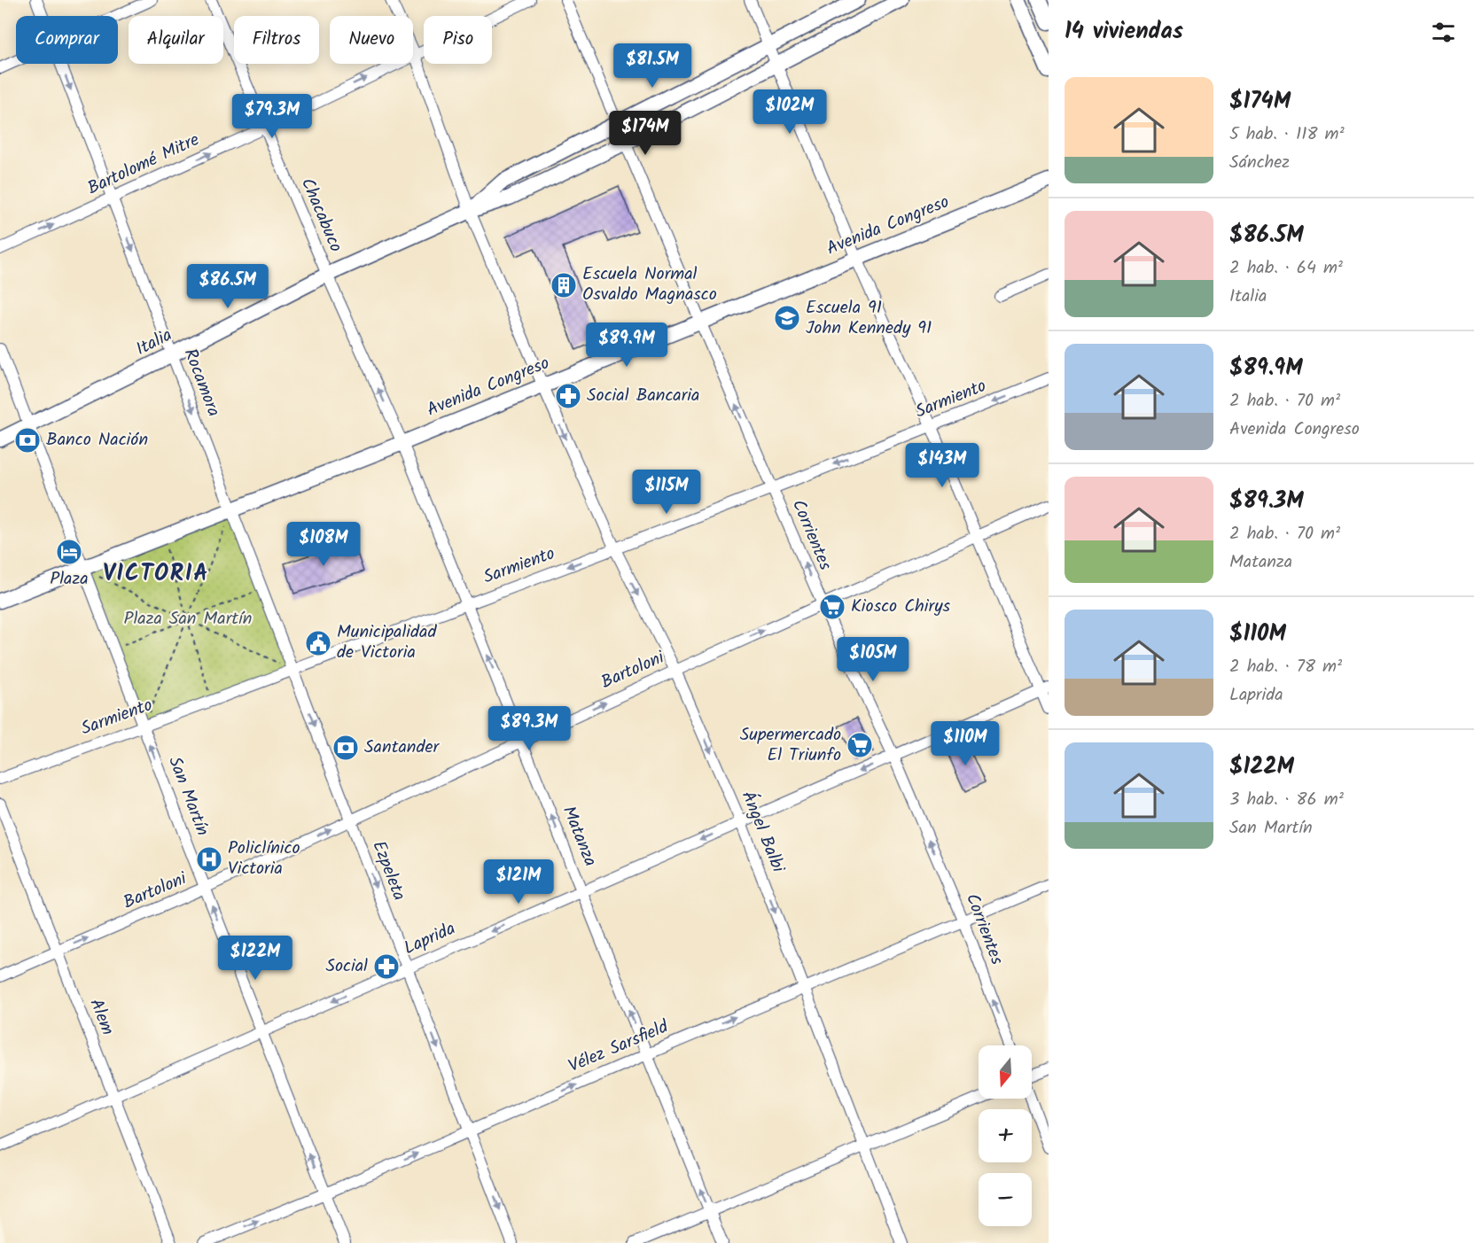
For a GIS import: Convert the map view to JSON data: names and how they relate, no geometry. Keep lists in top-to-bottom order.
{
  "streets": {
    "street": [
      "Bartolomé Mitre",
      "Chacabuco",
      "Avenida Congreso",
      "Italia",
      "Rocamora",
      "Sarmiento",
      "Corrientes",
      "Bartoloni",
      "San Martín",
      "Ángel Balbi",
      "Matanza",
      "Ezpeleta",
      "Laprida",
      "Alem",
      "Vélez Sarsfield"
    ]
  },
  "crossings": [
    ["Bartolomé Mitre", "Chacabuco"],
    ["Bartolomé Mitre", "Rocamora"],
    ["Bartolomé Mitre", "Ángel Balbi"],
    ["Chacabuco", "Avenida Congreso"],
    ["Chacabuco", "Italia"],
    ["Chacabuco", "Matanza"],
    ["Avenida Congreso", "Rocamora"],
    ["Avenida Congreso", "Corrientes"],
    ["Avenida Congreso", "San Martín"],
    ["Avenida Congreso", "Ángel Balbi"],
    ["Avenida Congreso", "Matanza"],
    ["Avenida Congreso", "Ezpeleta"],
    ["Italia", "Rocamora"],
    ["Italia", "San Martín"],
    ["Italia", "Ángel Balbi"],
    ["Rocamora", "Ezpeleta"],
    ["Sarmiento", "Corrientes"],
    ["Sarmiento", "San Martín"],
    ["Sarmiento", "Ángel Balbi"],
    ["Sarmiento", "Matanza"],
    ["Sarmiento", "Ezpeleta"],
    ["Corrientes", "Bartoloni"],
    ["Corrientes", "Laprida"],
    ["Corrientes", "Vélez Sarsfield"],
    ["Bartoloni", "San Martín"],
    ["Bartoloni", "Ángel Balbi"],
    ["Bartoloni", "Matanza"],
    ["Bartoloni", "Ezpeleta"],
    ["Bartoloni", "Alem"],
    ["San Martín", "Laprida"],
    ["San Martín", "Vélez Sarsfield"],
    ["Ángel Balbi", "Laprida"],
    ["Ángel Balbi", "Vélez Sarsfield"],
    ["Matanza", "Laprida"],
    ["Matanza", "Vélez Sarsfield"],
    ["Ezpeleta", "Laprida"],
    ["Ezpeleta", "Vélez Sarsfield"],
    ["Laprida", "Alem"]
  ],
  "one_way": [
    "Bartolomé Mitre",
    "Chacabuco",
    "Rocamora",
    "Sarmiento",
    "Corrientes",
    "Bartoloni",
    "San Martín",
    "Ángel Balbi",
    "Matanza",
    "Ezpeleta",
    "Laprida",
    "Vélez Sarsfield"
  ],
  "districts": ["VICTORIA"],
  "parks": ["Plaza San Martín"],
  "places": {
    "building": ["Escuela Normal Osvaldo Magnasco"],
    "school or university": ["Escuela 91 John Kennedy 91"],
    "pharmacy": ["Social Bancaria", "Social"],
    "bank": ["Banco Nación", "Santander"],
    "hotel": ["Plaza"],
    "supermarket": ["Kiosco Chirys", "Supermercado El Triunfo"],
    "public building": ["Municipalidad de Victoria"],
    "hospital": ["Policlínico Victoria"]
  },
  "north": "bottom",
  "page": {
    "heading": "14 viviendas",
    "chip": [
      "Comprar",
      "Alquilar",
      "Filtros",
      "Nuevo",
      "Piso"
    ],
    "price": [
      "$81.5M",
      "$102M",
      "$79.3M",
      "$174M",
      "$86.5M",
      "$89.9M",
      "$143M",
      "$115M",
      "$108M",
      "$105M",
      "$89.3M",
      "$110M",
      "$121M",
      "$122M"
    ],
    "list": [
      {
        "name": "$174M",
        "note": "5 hab. · 118 m² · Sánchez"
      },
      {
        "name": "$86.5M",
        "note": "2 hab. · 64 m² · Italia"
      },
      {
        "name": "$89.9M",
        "note": "2 hab. · 70 m² · Avenida Congreso"
      },
      {
        "name": "$89.3M",
        "note": "2 hab. · 70 m² · Matanza"
      },
      {
        "name": "$110M",
        "note": "2 hab. · 78 m² · Laprida"
      },
      {
        "name": "$122M",
        "note": "3 hab. · 86 m² · San Martín"
      }
    ],
    "map_buttons": ["+", "−"]
  }
}
